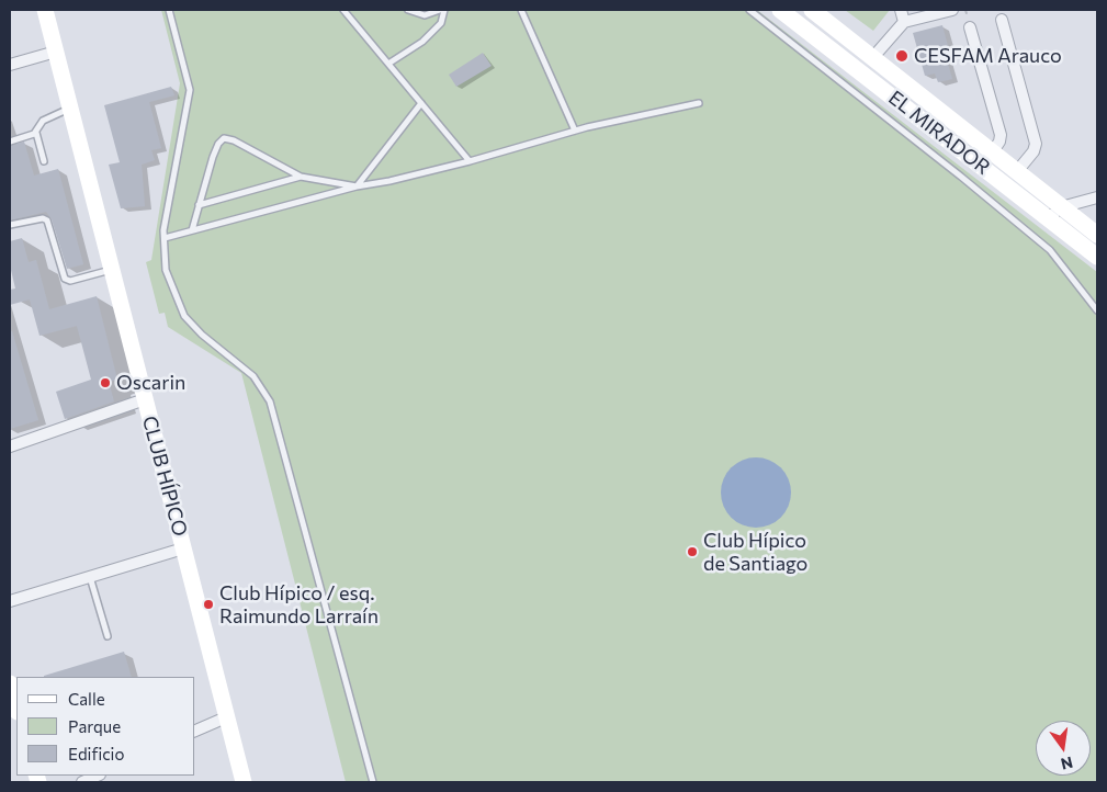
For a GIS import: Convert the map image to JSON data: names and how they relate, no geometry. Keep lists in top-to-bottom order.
{
  "streets": {
    "main road": ["EL MIRADOR", "CLUB HÍPICO"]
  },
  "places": [
    "CESFAM Arauco",
    "Oscarin",
    "Club Hípico de Santiago",
    "Club Hípico / esq. Raimundo Larraín"
  ],
  "legend": ["Calle", "Parque", "Edificio"],
  "north": "bottom"
}
